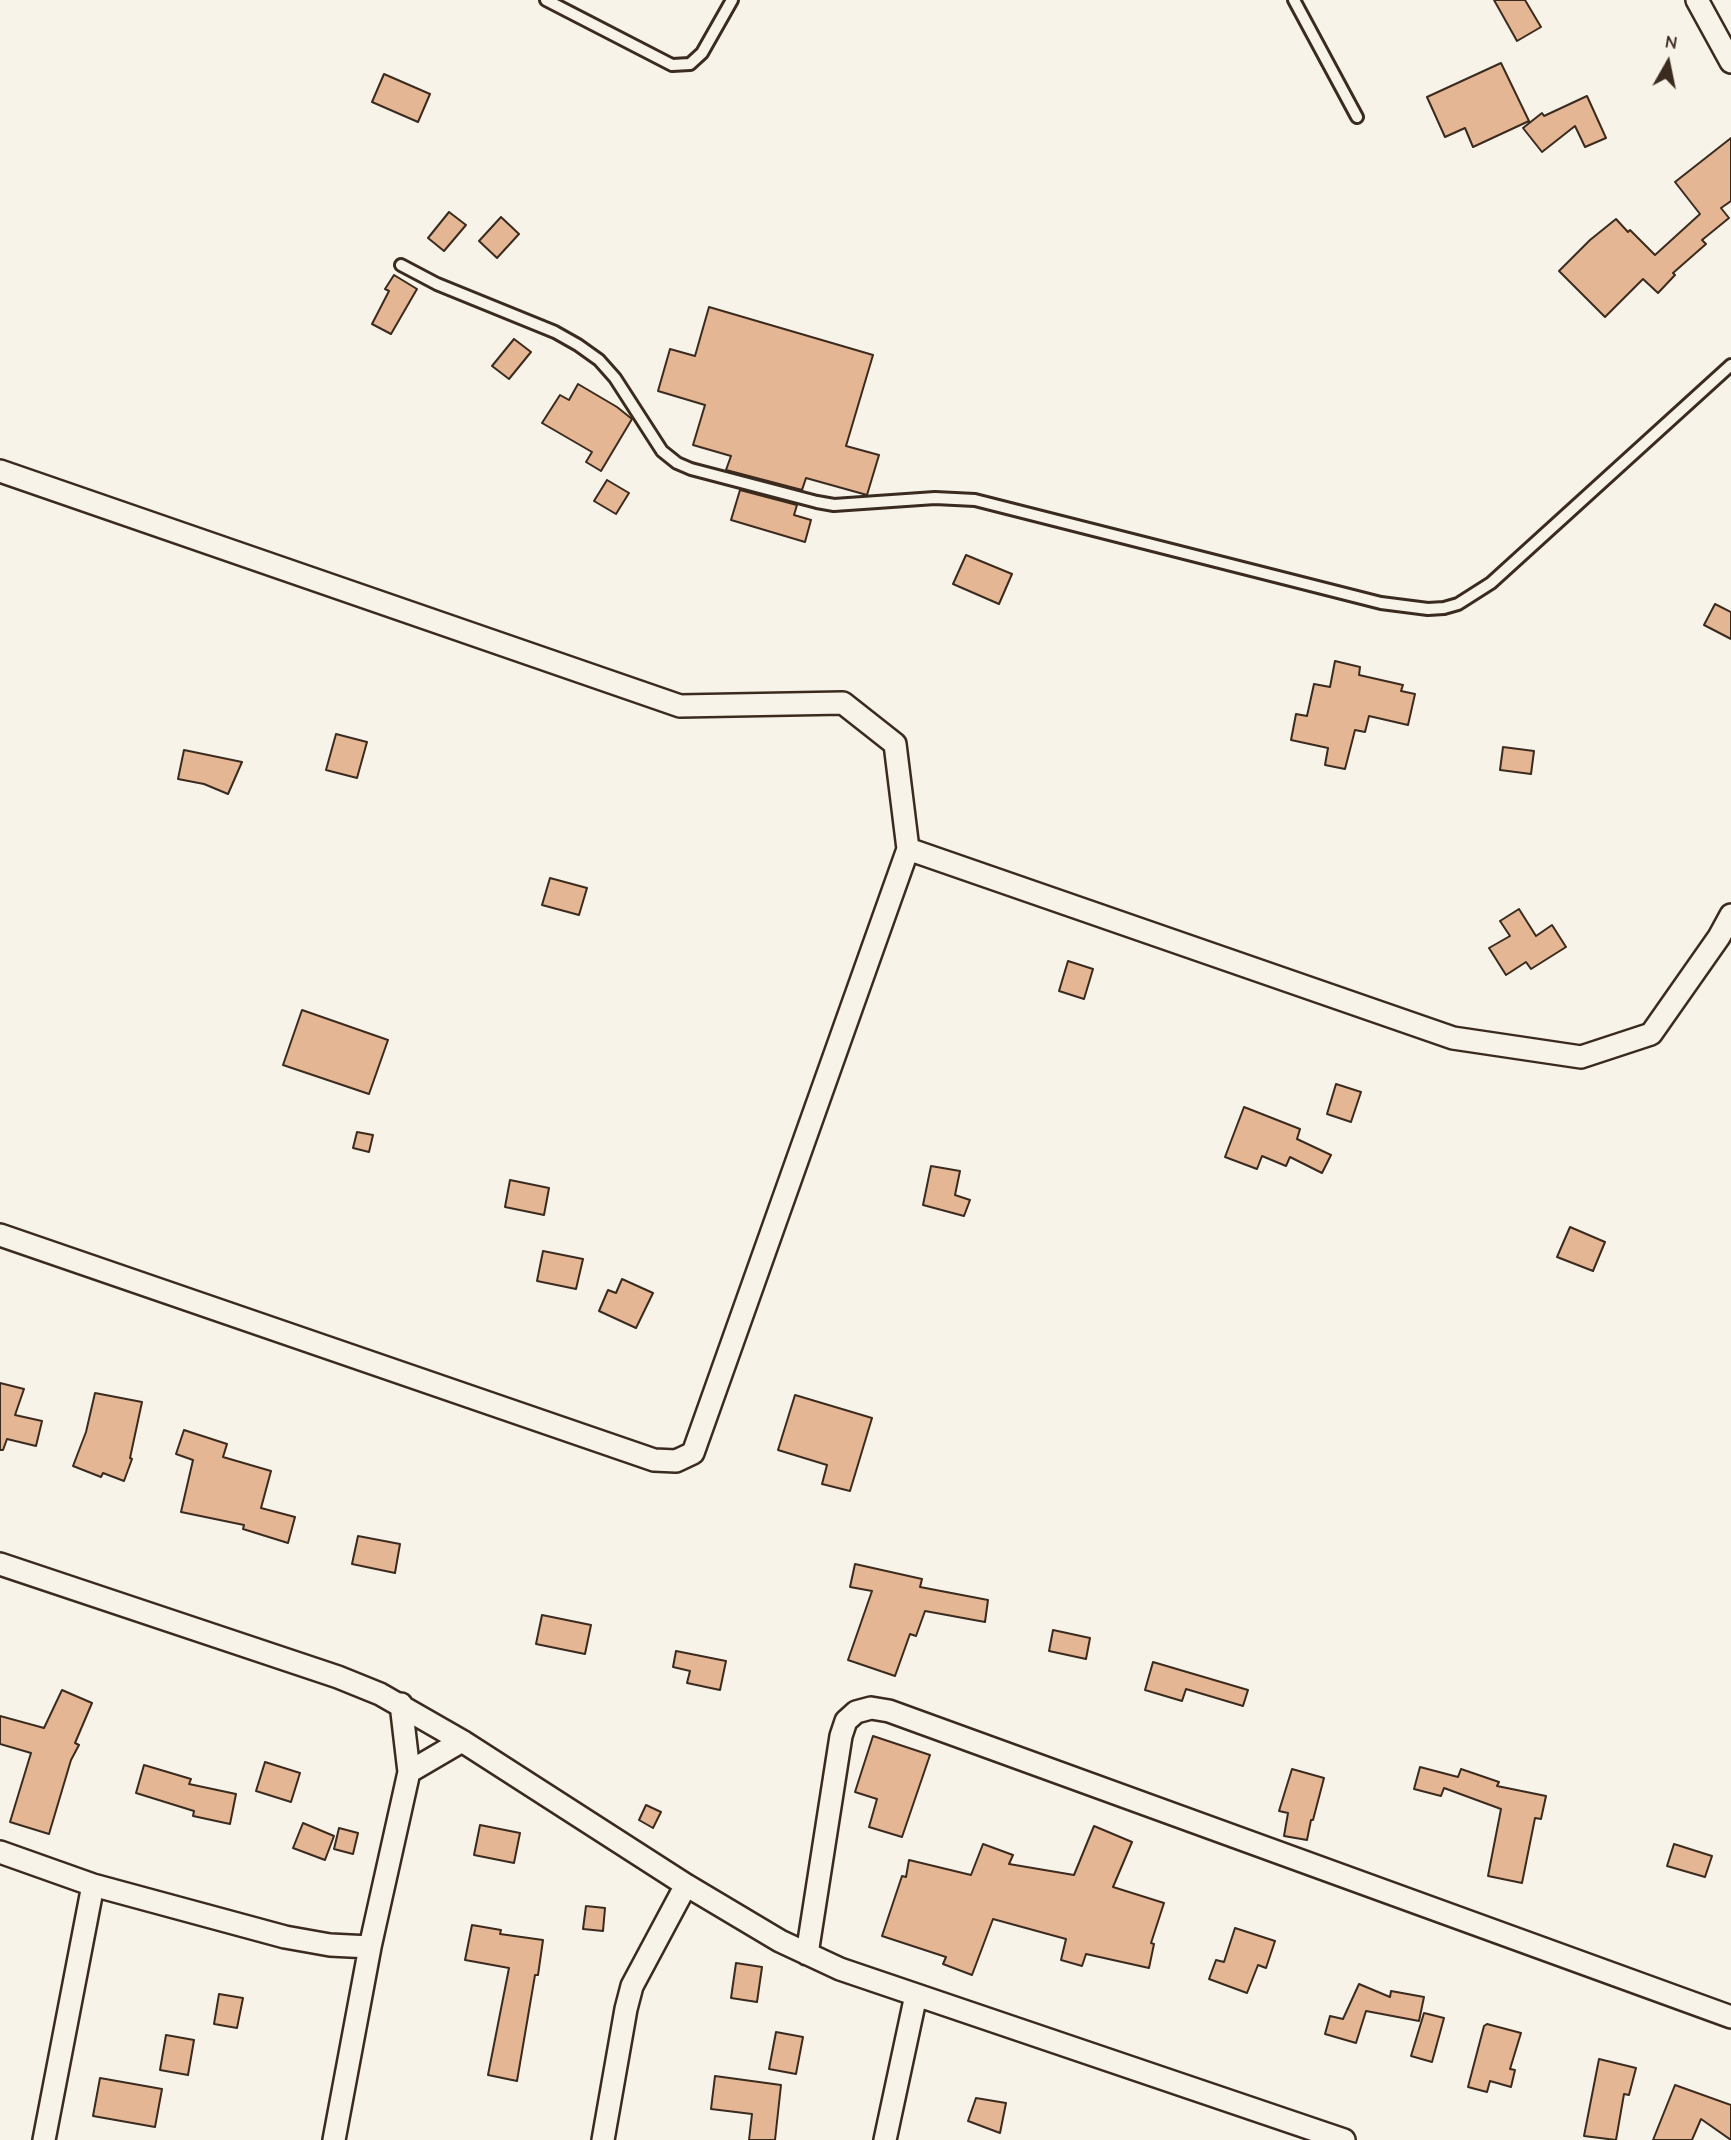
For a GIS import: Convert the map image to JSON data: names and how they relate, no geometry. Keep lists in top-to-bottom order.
{
  "north": "top"
}
